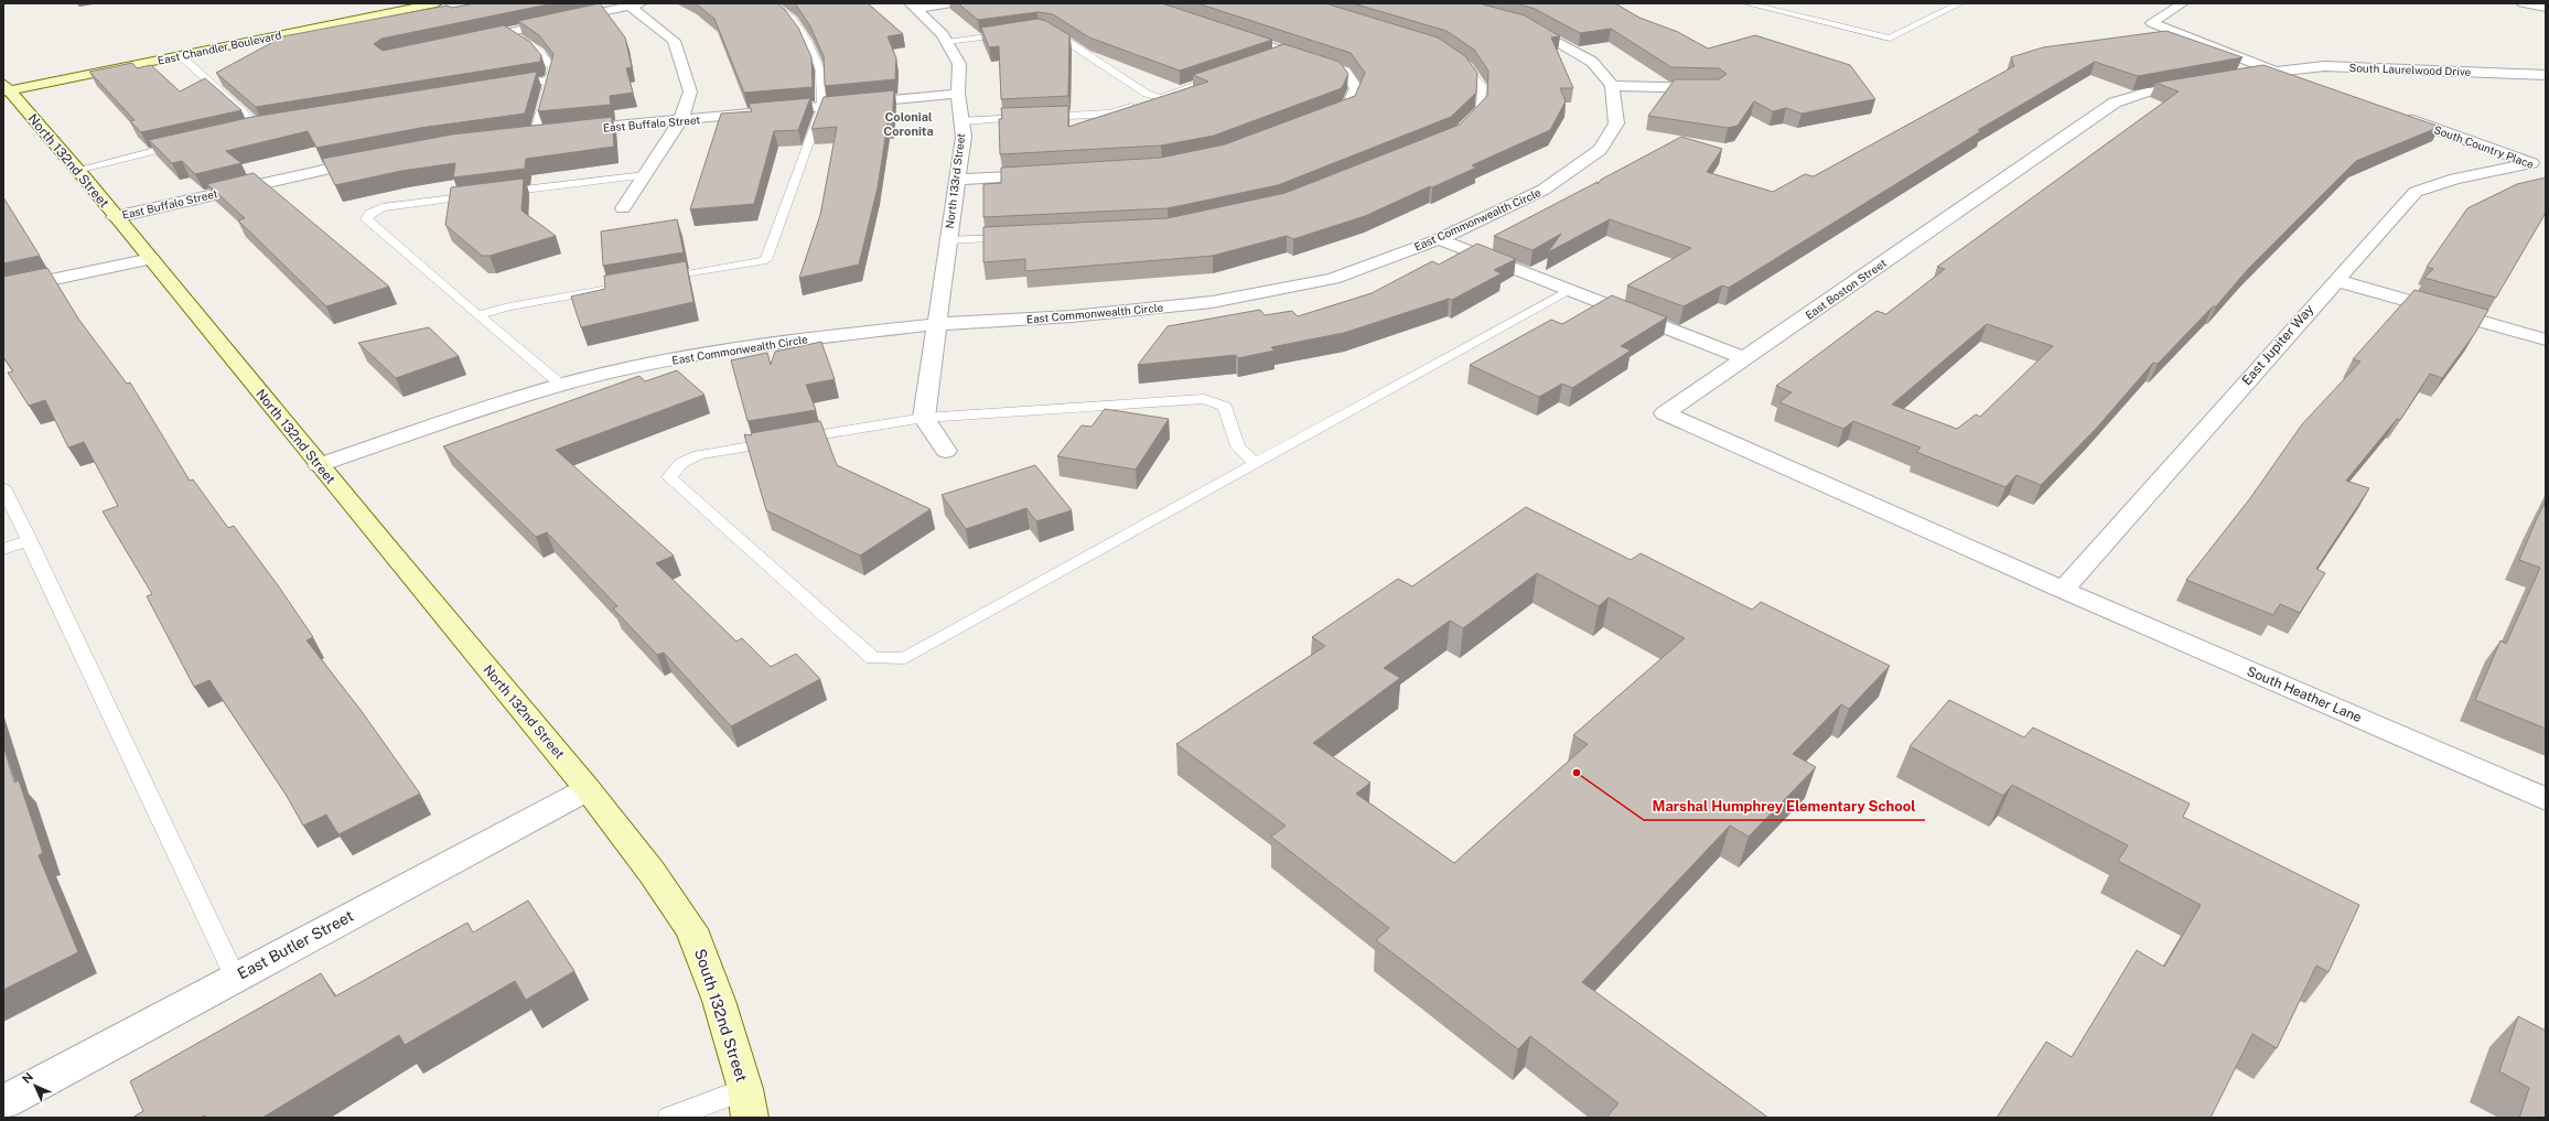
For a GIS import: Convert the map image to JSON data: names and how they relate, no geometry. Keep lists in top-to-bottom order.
{
  "streets": {
    "street": [
      "East Chandler Boulevard",
      "South Laurelwood Drive",
      "East Buffalo Street",
      "South Country Place",
      "North 132nd Street",
      "North 133rd Street",
      "East Commonwealth Circle",
      "East Boston Street",
      "East Jupiter Way",
      "South Heather Lane",
      "East Butler Street",
      "South 132nd Street"
    ]
  },
  "crossings": [
    ["East Chandler Boulevard", "North 132nd Street"],
    ["East Buffalo Street", "North 132nd Street"],
    ["East Buffalo Street", "North 133rd Street"],
    ["South Country Place", "East Jupiter Way"],
    ["North 132nd Street", "East Commonwealth Circle"],
    ["North 132nd Street", "East Butler Street"],
    ["North 132nd Street", "South 132nd Street"],
    ["North 133rd Street", "East Commonwealth Circle"],
    ["East Boston Street", "East Jupiter Way"],
    ["East Boston Street", "South Heather Lane"],
    ["East Jupiter Way", "South Heather Lane"],
    ["East Butler Street", "South 132nd Street"]
  ],
  "districts": ["Colonial Coronita"],
  "places": ["Marshal Humphrey Elementary School"],
  "north": "top left"
}
